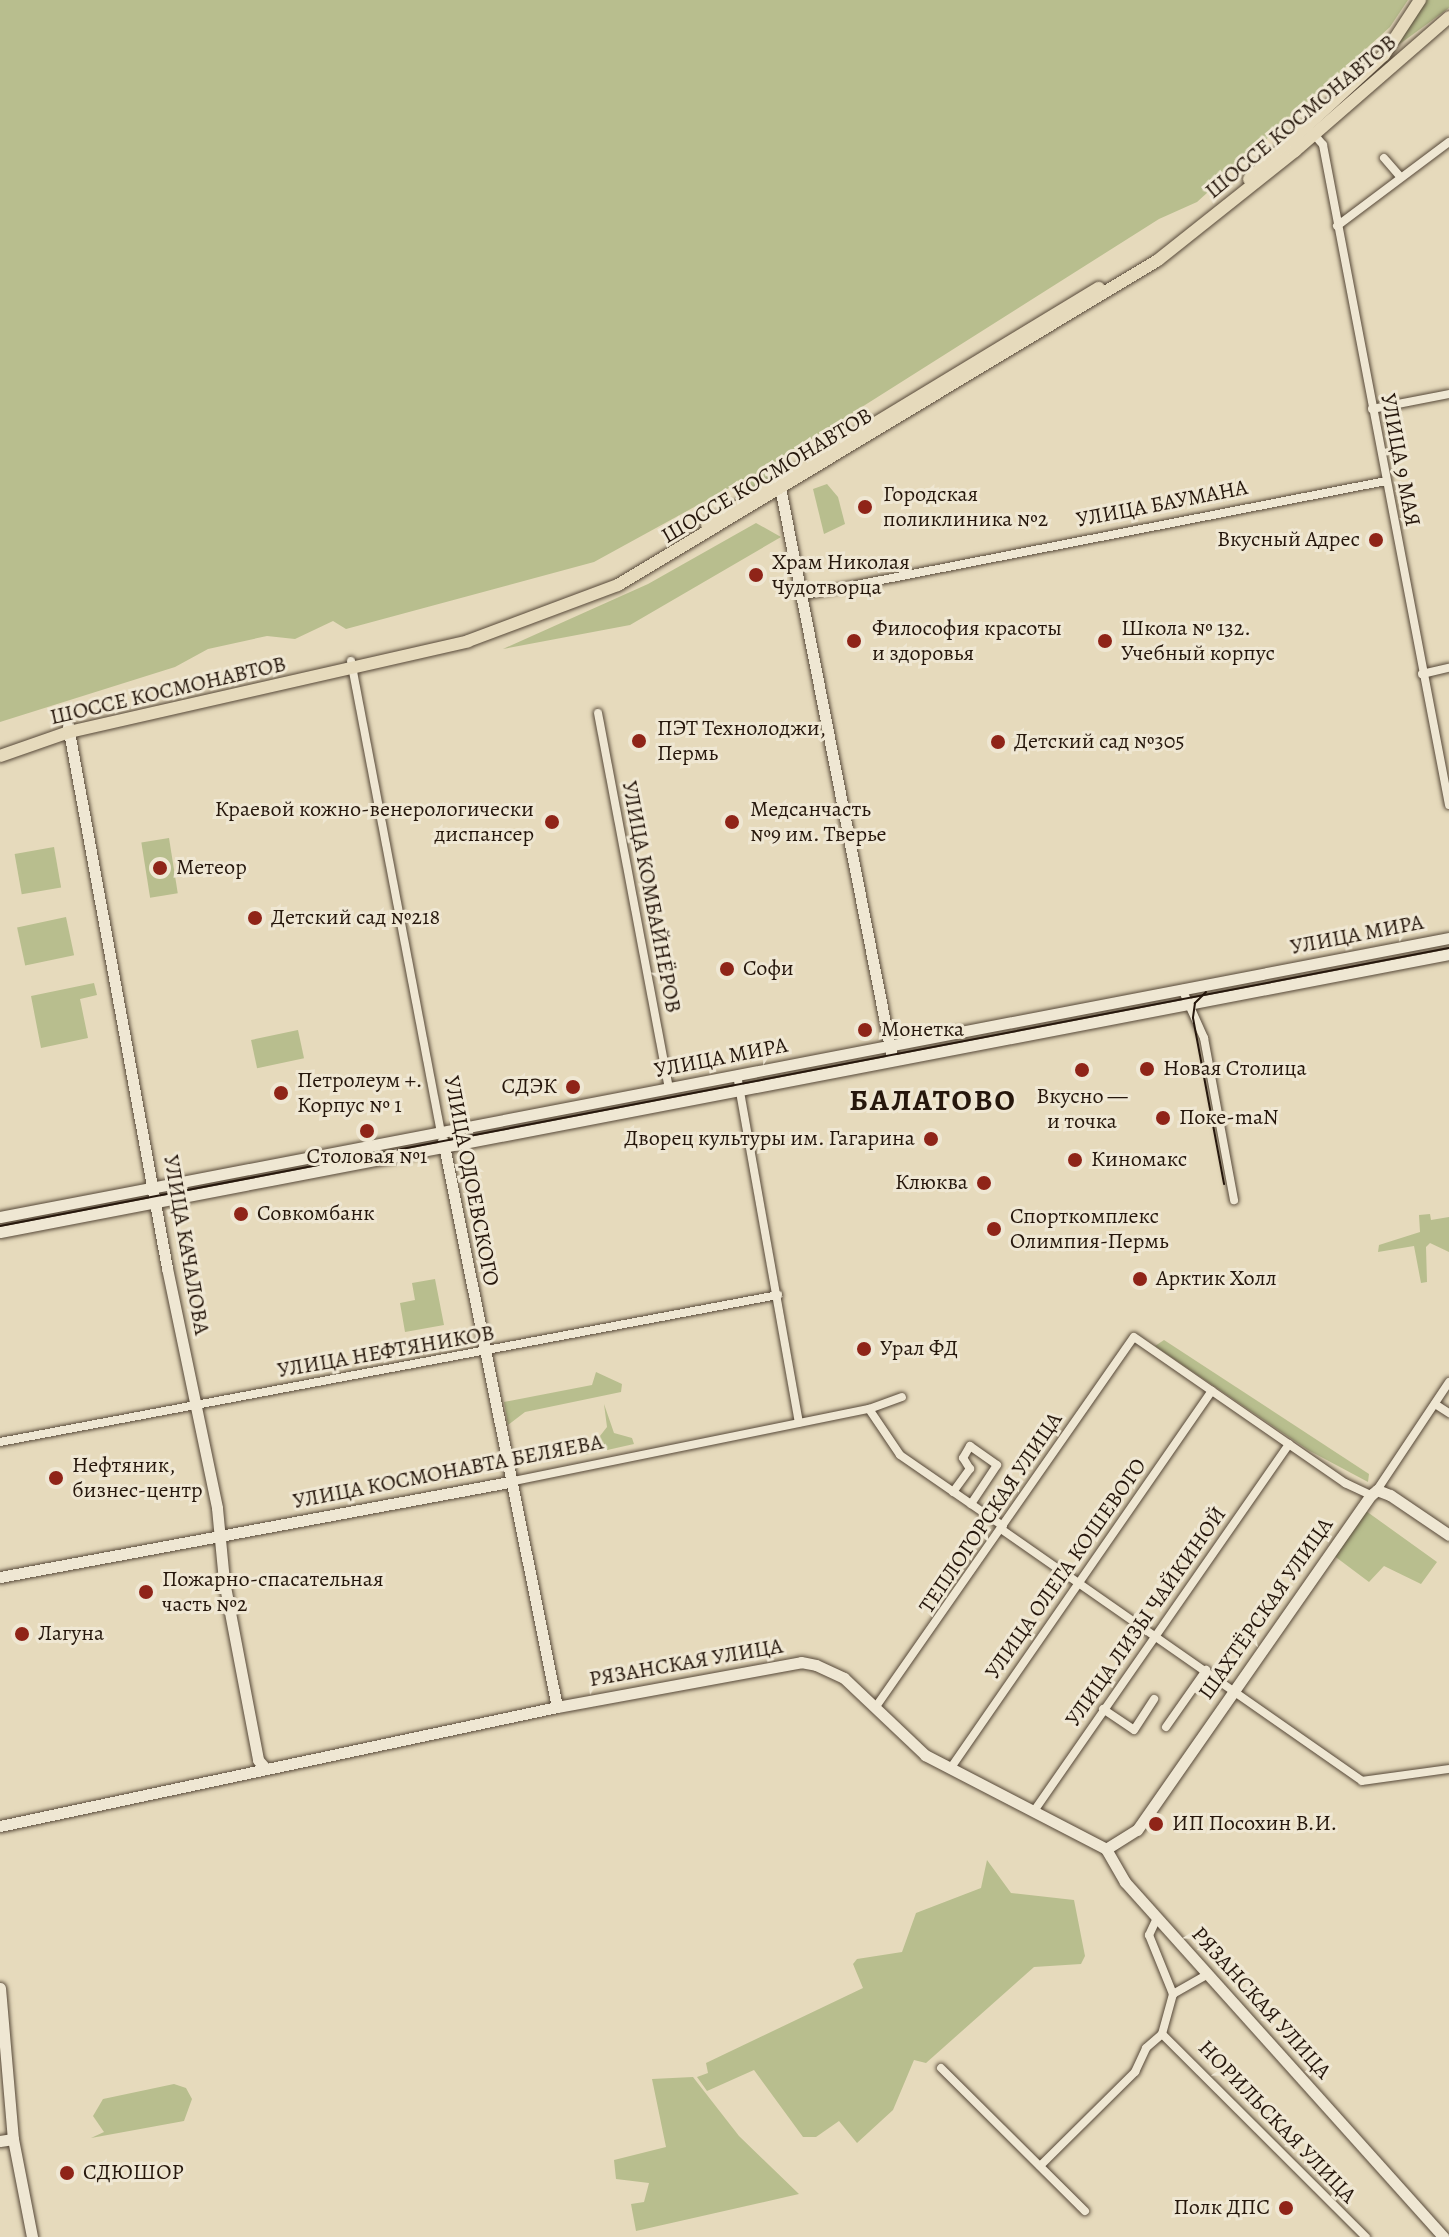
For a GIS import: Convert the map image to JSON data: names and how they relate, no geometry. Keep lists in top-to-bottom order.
{
  "streets": {
    "main road": [
      "ШОССЕ КОСМОНАВТОВ",
      "УЛИЦА МИРА",
      "УЛИЦА ОДОЕВСКОГО",
      "УЛИЦА КАЧАЛОВА",
      "УЛИЦА КОСМОНАВТА БЕЛЯЕВА",
      "ШАХТЁРСКАЯ УЛИЦА",
      "РЯЗАНСКАЯ УЛИЦА"
    ],
    "street": [
      "УЛИЦА 9 МАЯ",
      "УЛИЦА БАУМАНА",
      "УЛИЦА КОМБАЙНЁРОВ",
      "УЛИЦА НЕФТЯНИКОВ",
      "ТЕПЛОГОРСКАЯ УЛИЦА",
      "УЛИЦА ОЛЕГА КОШЕВОГО",
      "УЛИЦА ЛИЗЫ ЧАЙКИНОЙ",
      "НОРИЛЬСКАЯ УЛИЦА"
    ]
  },
  "crossings": [
    ["ШОССЕ КОСМОНАВТОВ", "УЛИЦА 9 МАЯ"],
    ["ШОССЕ КОСМОНАВТОВ", "УЛИЦА ОДОЕВСКОГО"],
    ["ШОССЕ КОСМОНАВТОВ", "УЛИЦА КАЧАЛОВА"],
    ["УЛИЦА 9 МАЯ", "УЛИЦА БАУМАНА"],
    ["УЛИЦА КОМБАЙНЁРОВ", "УЛИЦА МИРА"],
    ["УЛИЦА МИРА", "УЛИЦА ОДОЕВСКОГО"],
    ["УЛИЦА МИРА", "УЛИЦА КАЧАЛОВА"],
    ["УЛИЦА ОДОЕВСКОГО", "УЛИЦА НЕФТЯНИКОВ"],
    ["УЛИЦА ОДОЕВСКОГО", "УЛИЦА КОСМОНАВТА БЕЛЯЕВА"],
    ["УЛИЦА ОДОЕВСКОГО", "РЯЗАНСКАЯ УЛИЦА"],
    ["УЛИЦА КАЧАЛОВА", "УЛИЦА НЕФТЯНИКОВ"],
    ["УЛИЦА КАЧАЛОВА", "УЛИЦА КОСМОНАВТА БЕЛЯЕВА"],
    ["УЛИЦА КАЧАЛОВА", "РЯЗАНСКАЯ УЛИЦА"],
    ["ТЕПЛОГОРСКАЯ УЛИЦА", "УЛИЦА ОЛЕГА КОШЕВОГО"],
    ["ТЕПЛОГОРСКАЯ УЛИЦА", "РЯЗАНСКАЯ УЛИЦА"],
    ["УЛИЦА ОЛЕГА КОШЕВОГО", "РЯЗАНСКАЯ УЛИЦА"],
    ["ШАХТЁРСКАЯ УЛИЦА", "РЯЗАНСКАЯ УЛИЦА"],
    ["УЛИЦА ЛИЗЫ ЧАЙКИНОЙ", "РЯЗАНСКАЯ УЛИЦА"]
  ],
  "districts": ["БАЛАТОВО"],
  "places": [
    "Городская поликлиника №2",
    "Вкусный Адрес",
    "Храм Николая Чудотворца",
    "Философия красоты и здоровья",
    "Школа № 132. Учебный корпус",
    "ПЭТ Технолоджи, Пермь",
    "Детский сад №305",
    "Краевой кожно-венерологически диспансер",
    "Медсанчасть №9 им. Тверье",
    "Метеор",
    "Детский сад №218",
    "Софи",
    "Монетка",
    "Новая Столица",
    "Вкусно — и точка",
    "СДЭК",
    "Петролеум +. Корпус № 1",
    "Поке-maN",
    "Столовая №1",
    "Дворец культуры им. Гагарина",
    "Киномакс",
    "Клюква",
    "Совкомбанк",
    "Спорткомплекс Олимпия-Пермь",
    "Арктик Холл",
    "Урал ФД",
    "Нефтяник, бизнес-центр",
    "Пожарно-спасательная часть №2",
    "Лагуна",
    "ИП Посохин В.И.",
    "СДЮШОР",
    "Полк ДПС"
  ]
}
